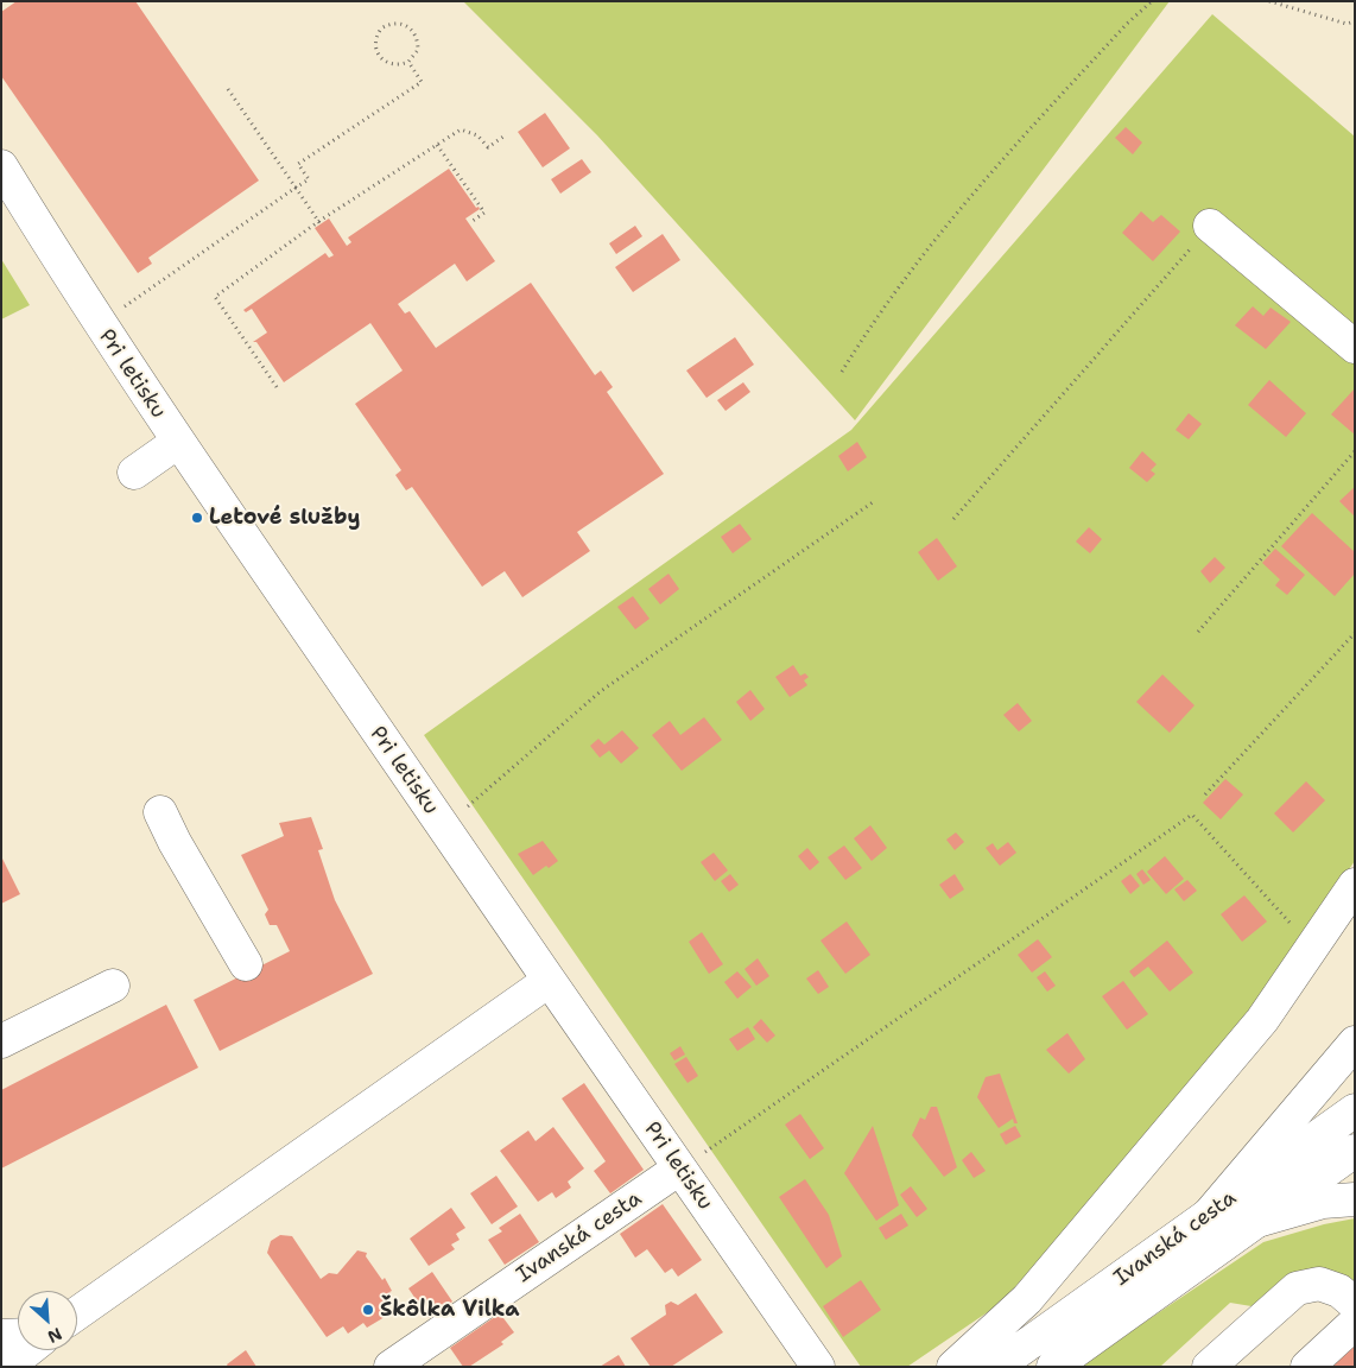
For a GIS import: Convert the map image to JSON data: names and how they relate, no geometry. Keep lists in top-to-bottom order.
{
  "streets": {
    "main road": ["Pri letisku", "Ivanská cesta"]
  },
  "crossings": [
    ["Pri letisku", "Ivanská cesta"]
  ],
  "places": ["Letové služby", "Škôlka Vilka"],
  "north": "bottom right"
}
